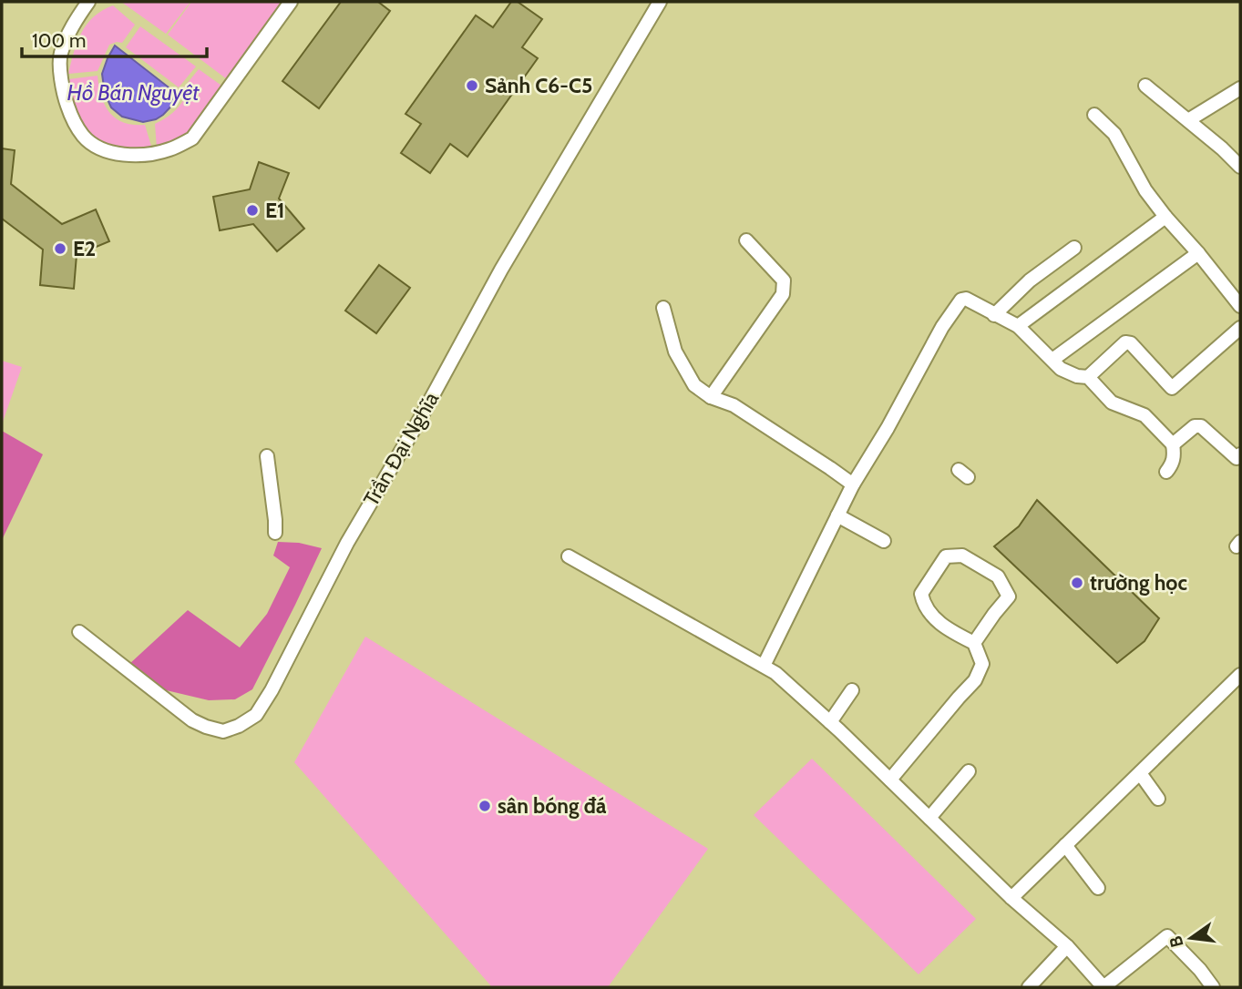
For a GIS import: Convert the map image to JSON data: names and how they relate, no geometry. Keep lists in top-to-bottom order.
{
  "streets": {
    "street": ["Trần Đại Nghĩa"]
  },
  "water": ["Hồ Bán Nguyệt"],
  "places": [
    "Sảnh C6-C5",
    "E1",
    "E2",
    "trường học",
    "sân bóng đá"
  ],
  "scale_bar": "100 m",
  "north": "left"
}
